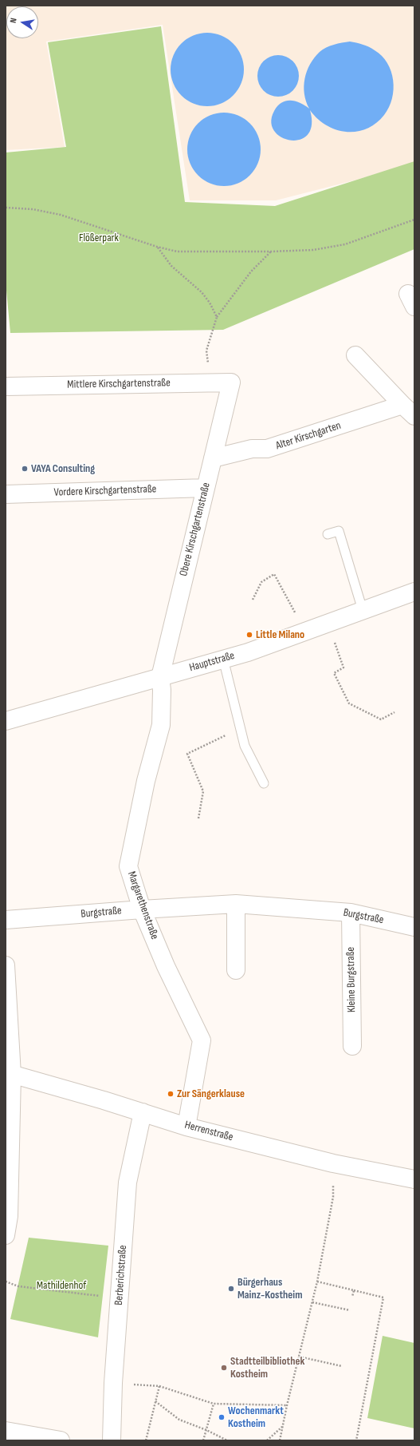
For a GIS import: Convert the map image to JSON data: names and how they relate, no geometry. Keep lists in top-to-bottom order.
{
  "streets": {
    "street": [
      "Mittlere Kirschgartenstraße",
      "Alter Kirschgarten",
      "Vordere Kirschgartenstraße",
      "Obere Kirschgartenstraße",
      "Hauptstraße",
      "Margarethenstraße",
      "Burgstraße",
      "Kleine Burgstraße",
      "Herrenstraße",
      "Berberichstraße"
    ]
  },
  "crossings": [
    ["Mittlere Kirschgartenstraße", "Obere Kirschgartenstraße"],
    ["Alter Kirschgarten", "Obere Kirschgartenstraße"],
    ["Vordere Kirschgartenstraße", "Obere Kirschgartenstraße"],
    ["Obere Kirschgartenstraße", "Hauptstraße"],
    ["Obere Kirschgartenstraße", "Margarethenstraße"],
    ["Hauptstraße", "Margarethenstraße"],
    ["Margarethenstraße", "Burgstraße"],
    ["Margarethenstraße", "Herrenstraße"],
    ["Burgstraße", "Kleine Burgstraße"],
    ["Herrenstraße", "Berberichstraße"]
  ],
  "parks": ["Flößerpark", "Mathildenhof"],
  "places": [
    "VAYA Consulting",
    "Little Milano",
    "Zur Sängerklause",
    "Bürgerhaus Mainz-Kostheim",
    "Stadtteilbibliothek Kostheim",
    "Wochenmarkt Kostheim"
  ],
  "north": "left"
}
